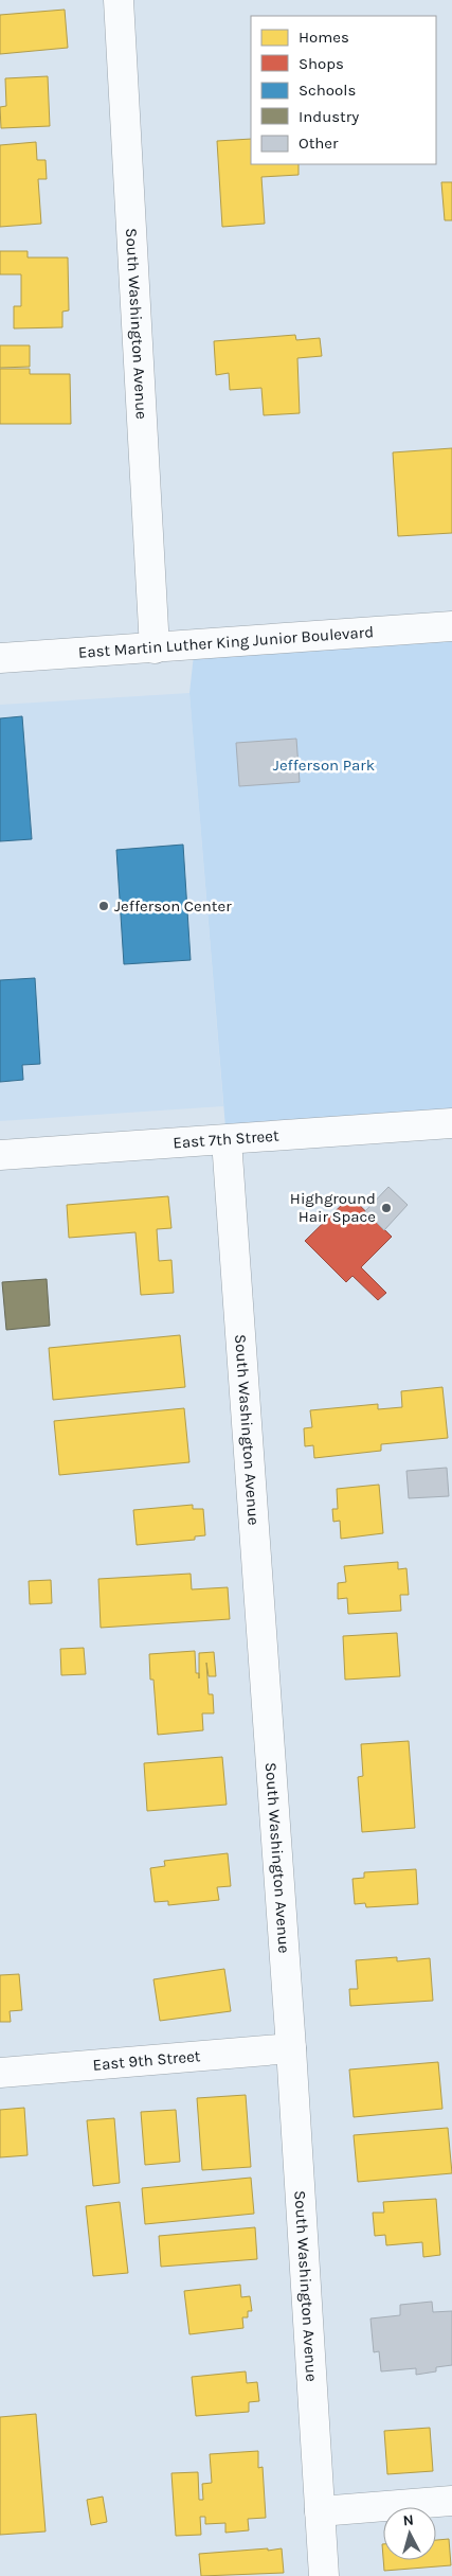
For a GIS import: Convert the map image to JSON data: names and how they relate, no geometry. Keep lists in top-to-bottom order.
{
  "streets": {
    "street": [
      "South Washington Avenue",
      "East Martin Luther King Junior Boulevard",
      "East 7th Street",
      "East 9th Street"
    ]
  },
  "crossings": [
    ["South Washington Avenue", "East Martin Luther King Junior Boulevard"],
    ["South Washington Avenue", "East 7th Street"],
    ["South Washington Avenue", "East 9th Street"]
  ],
  "parks": ["Jefferson Park"],
  "places": ["Jefferson Center", "Highground Hair Space"],
  "legend": [
    "Homes",
    "Shops",
    "Schools",
    "Industry",
    "Other"
  ],
  "north": "top"
}
